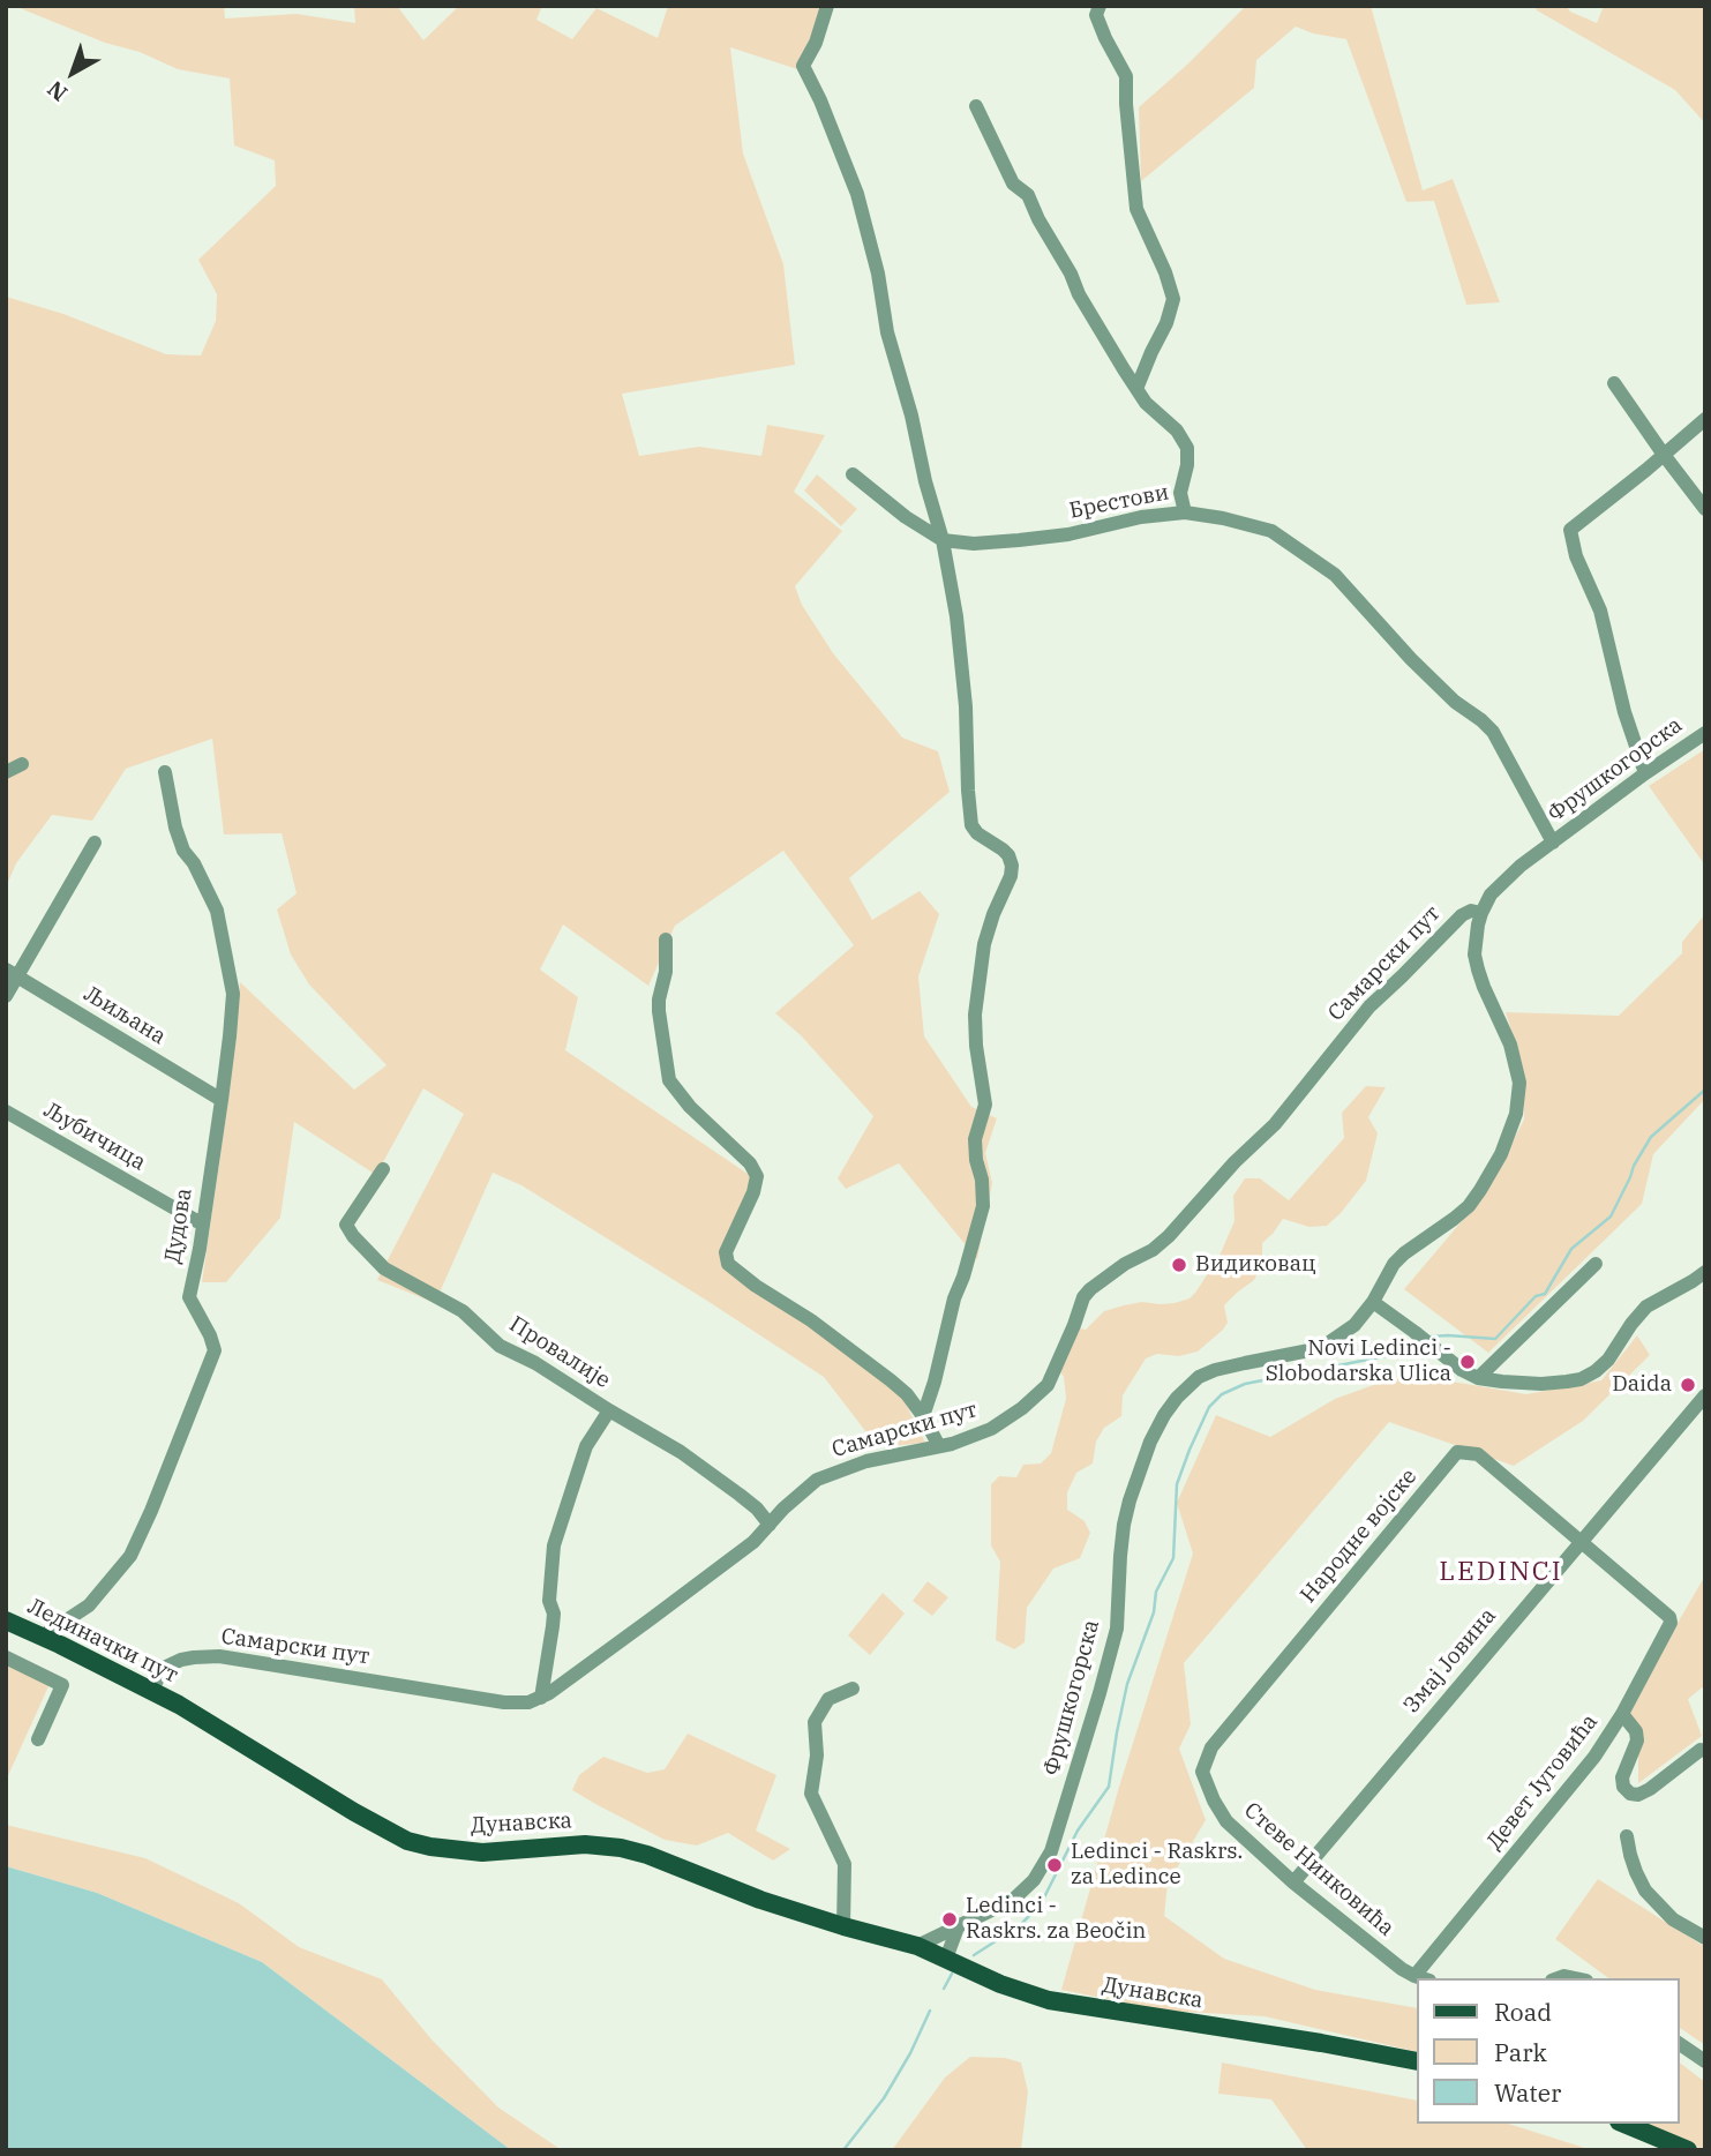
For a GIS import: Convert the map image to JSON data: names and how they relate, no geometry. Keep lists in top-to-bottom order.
{
  "streets": {
    "main road": ["Лединачки пут", "Дунавска"],
    "street": [
      "Брестови",
      "Фрушкогорска",
      "Самарски пут",
      "Љиљана",
      "Љубичица",
      "Дудова",
      "Провалије",
      "Народне војске",
      "Змај Јовина",
      "Девет Југовића",
      "Стеве Нинковића"
    ]
  },
  "crossings": [
    ["Брестови", "Фрушкогорска"],
    ["Фрушкогорска", "Самарски пут"],
    ["Фрушкогорска", "Дунавска"],
    ["Самарски пут", "Провалије"],
    ["Самарски пут", "Лединачки пут"],
    ["Љиљана", "Дудова"],
    ["Љубичица", "Дудова"],
    ["Дудова", "Лединачки пут"],
    ["Народне војске", "Змај Јовина"],
    ["Народне војске", "Девет Југовића"],
    ["Народне војске", "Стеве Нинковића"],
    ["Лединачки пут", "Дунавска"],
    ["Змај Јовина", "Девет Југовића"],
    ["Змај Јовина", "Стеве Нинковића"],
    ["Девет Југовића", "Стеве Нинковића"]
  ],
  "districts": ["LEDINCI"],
  "places": [
    "Видиковац",
    "Novi Ledinci - Slobodarska Ulica",
    "Daida",
    "Ledinci - Raskrs. za Ledince",
    "Ledinci - Raskrs. za Beočin"
  ],
  "legend": ["Road", "Park", "Water"],
  "north": "bottom left"
}
